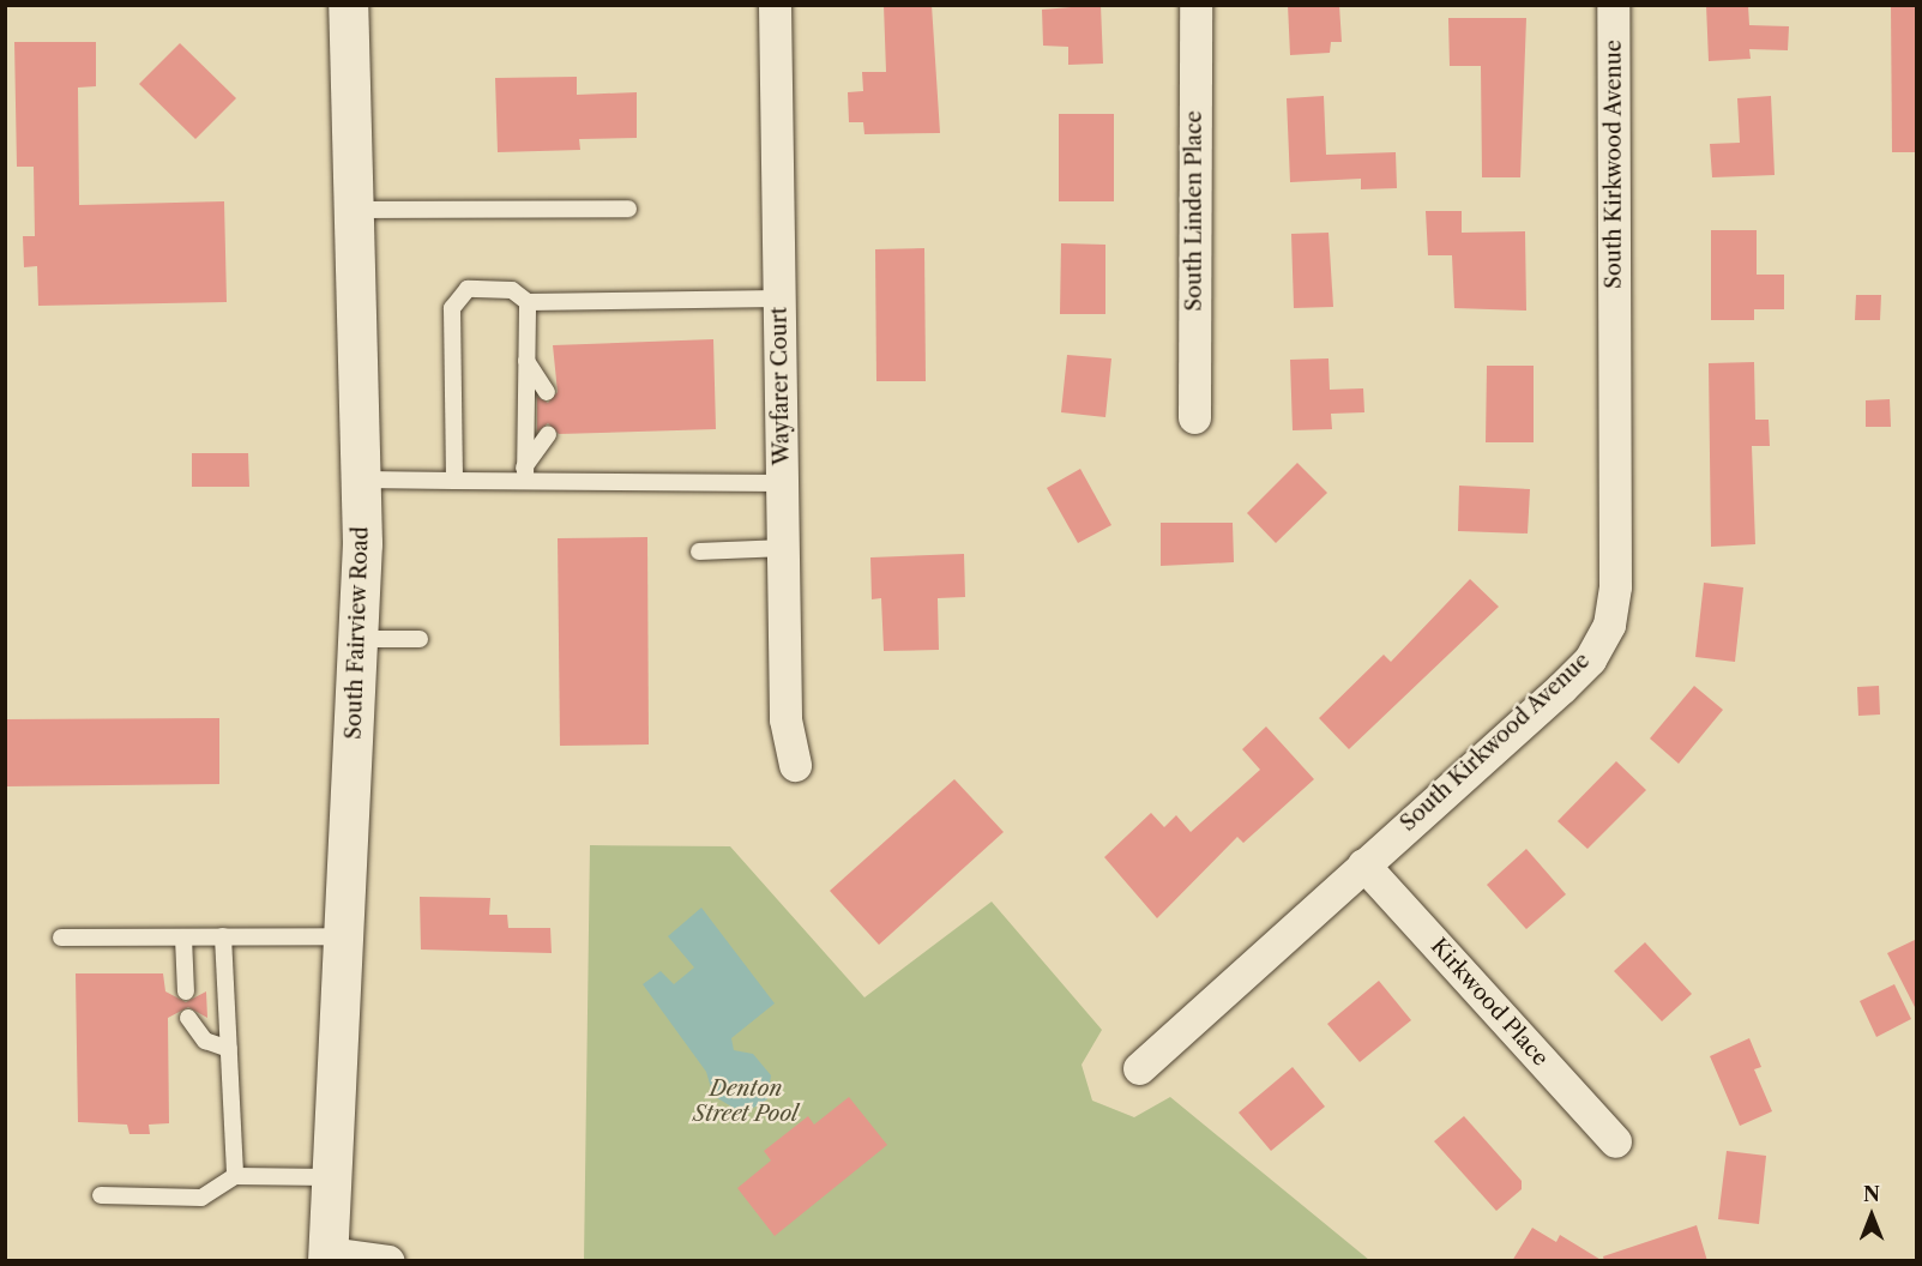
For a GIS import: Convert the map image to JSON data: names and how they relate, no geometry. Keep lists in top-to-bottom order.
{
  "streets": {
    "main road": ["South Fairview Road"],
    "street": [
      "South Kirkwood Avenue",
      "South Linden Place",
      "Wayfarer Court",
      "Kirkwood Place"
    ]
  },
  "crossings": [
    ["South Kirkwood Avenue", "Kirkwood Place"]
  ],
  "parks": ["Denton Street Pool"],
  "north": "top"
}
